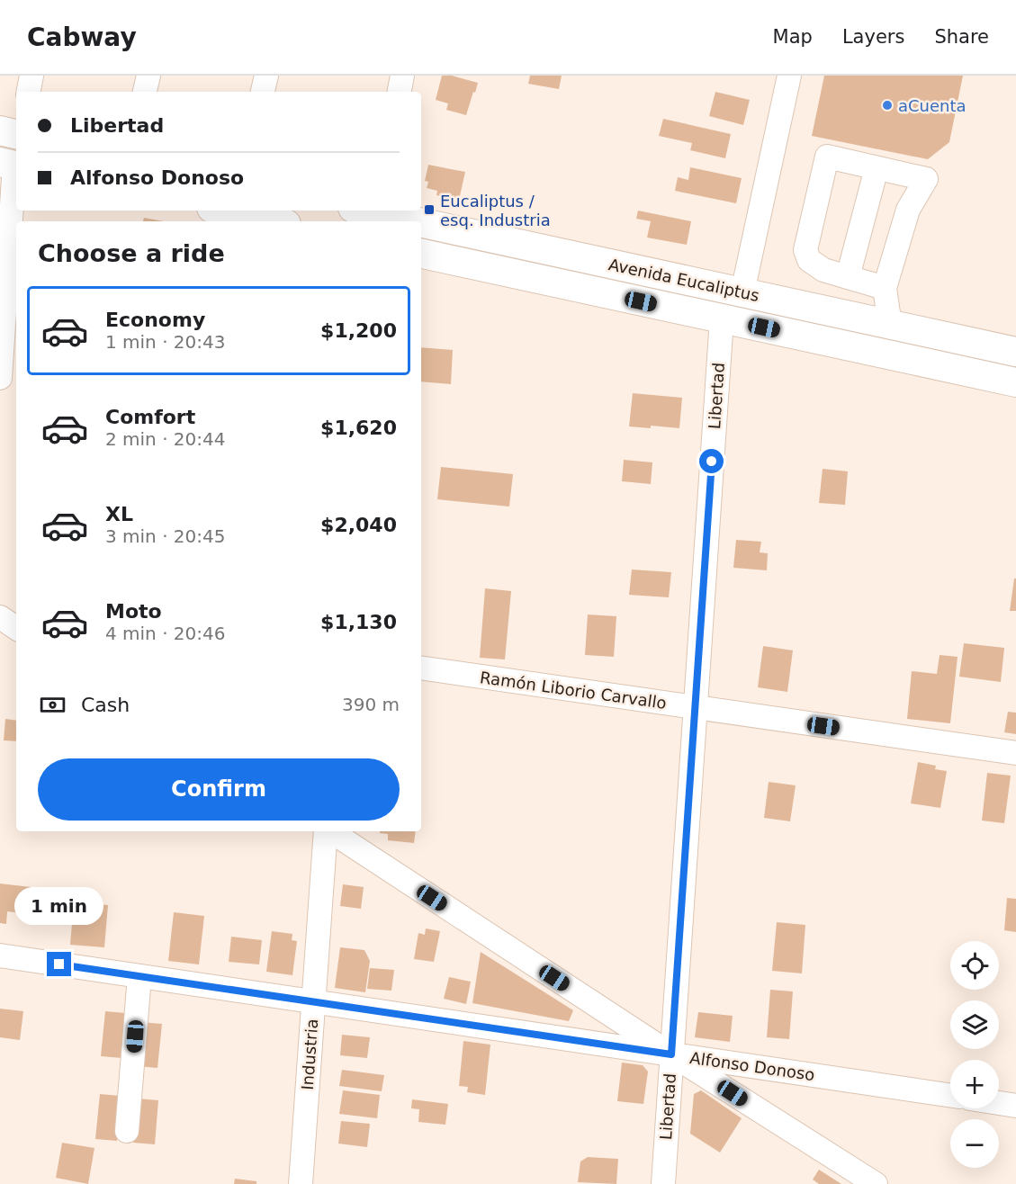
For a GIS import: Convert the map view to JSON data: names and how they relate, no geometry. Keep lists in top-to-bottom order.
{
  "streets": {
    "main road": ["Avenida Eucaliptus"],
    "street": [
      "Libertad",
      "Ramón Liborio Carvallo",
      "Industria",
      "Alfonso Donoso"
    ]
  },
  "crossings": [
    ["Avenida Eucaliptus", "Libertad"],
    ["Libertad", "Ramón Liborio Carvallo"],
    ["Libertad", "Alfonso Donoso"],
    ["Industria", "Alfonso Donoso"]
  ],
  "places": {
    "other": ["aCuenta"],
    "transit": ["Eucaliptus / esq. Industria"]
  },
  "page": {
    "header": "Cabway",
    "nav": ["Map", "Layers", "Share"],
    "banner": ["Libertad", "Alfonso Donoso"],
    "heading": "Choose a ride",
    "list": [
      {
        "name": "Economy",
        "note": "1 min · 20:43",
        "value": "$1,200"
      },
      {
        "name": "Comfort",
        "note": "2 min · 20:44",
        "value": "$1,620"
      },
      {
        "name": "XL",
        "note": "3 min · 20:45",
        "value": "$2,040"
      },
      {
        "name": "Moto",
        "note": "4 min · 20:46",
        "value": "$1,130"
      }
    ],
    "pay": ["Cash", "390 m"],
    "buttons": "Confirm",
    "bubble": "1 min",
    "map_buttons": ["+", "−"]
  }
}
